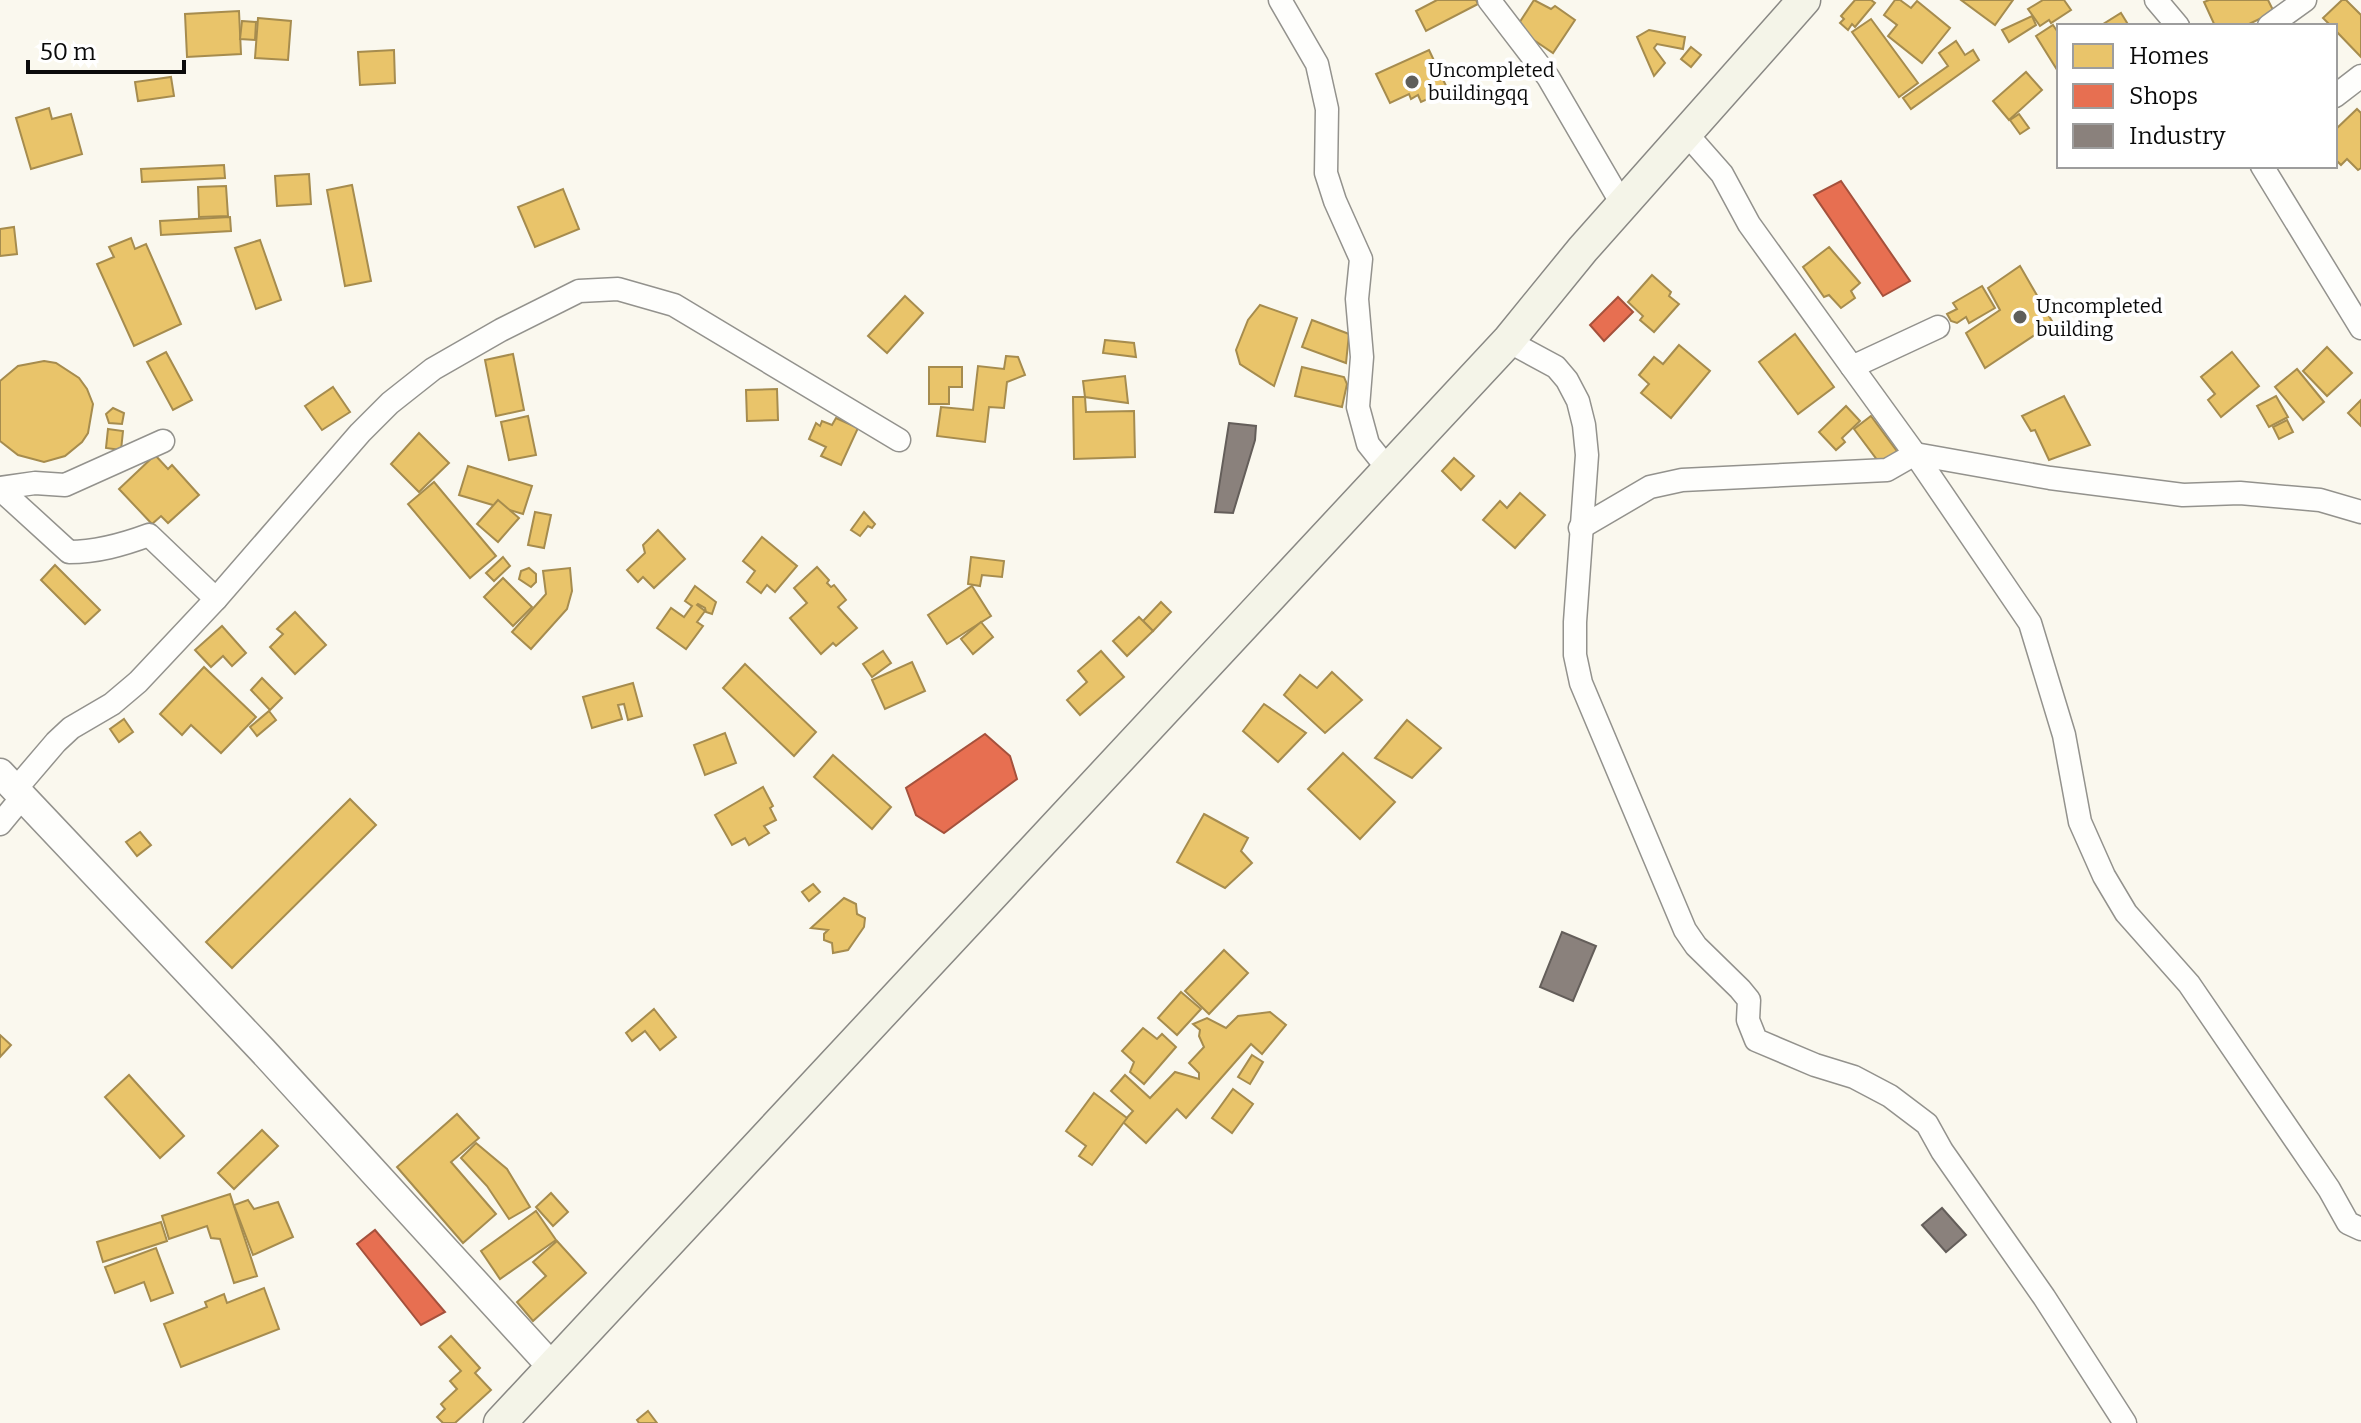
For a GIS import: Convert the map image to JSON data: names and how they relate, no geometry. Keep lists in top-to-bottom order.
{
  "places": ["Uncompleted buildingqq", "Uncompleted building"],
  "legend": ["Homes", "Shops", "Industry"],
  "scale_bar": "50 m"
}
